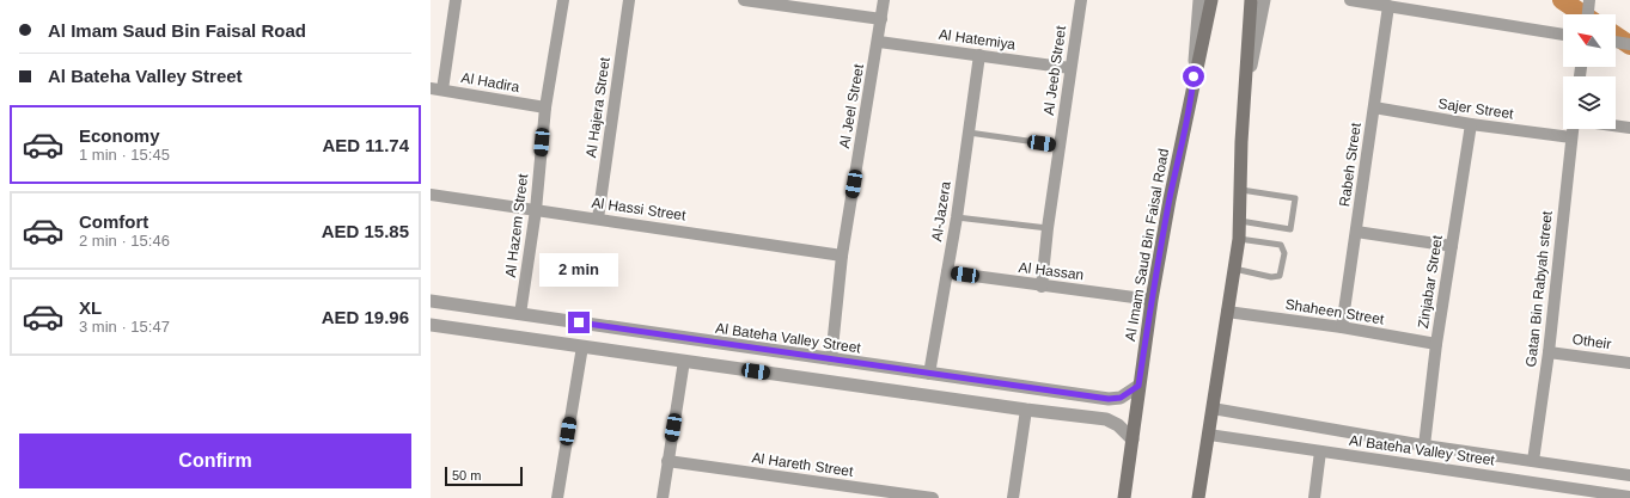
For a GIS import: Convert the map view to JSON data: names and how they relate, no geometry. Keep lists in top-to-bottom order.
{
  "streets": {
    "main road": ["Al Imam Saud Bin Faisal Road"],
    "street": [
      "Al Hatemiya",
      "Al Jeeb Street",
      "Al Hadira",
      "Al Jeel Street",
      "Al Hajera Street",
      "Sajer Street",
      "Rabeh Street",
      "Al Hassi Street",
      "Al-Jazera",
      "Al Hazem Street",
      "Al Hassan",
      "Zinjabar Street",
      "Gatan Bin Rabyah street",
      "Shaheen Street",
      "Al Bateha Valley Street",
      "Otheir",
      "Al Hareth Street"
    ]
  },
  "crossings": [
    ["Al Hatemiya", "Al Jeeb Street"],
    ["Al Hatemiya", "Al Jeel Street"],
    ["Al Hatemiya", "Al-Jazera"],
    ["Al Jeeb Street", "Al Hassan"],
    ["Al Hadira", "Al Hazem Street"],
    ["Al Jeel Street", "Al Hassi Street"],
    ["Al Jeel Street", "Al Bateha Valley Street"],
    ["Al Hajera Street", "Al Hassi Street"],
    ["Sajer Street", "Rabeh Street"],
    ["Sajer Street", "Zinjabar Street"],
    ["Sajer Street", "Gatan Bin Rabyah street"],
    ["Rabeh Street", "Shaheen Street"],
    ["Al Hassi Street", "Al Hazem Street"],
    ["Al-Jazera", "Al Hassan"],
    ["Al-Jazera", "Al Bateha Valley Street"],
    ["Al Hazem Street", "Al Bateha Valley Street"],
    ["Al Imam Saud Bin Faisal Road", "Al Hassan"],
    ["Al Imam Saud Bin Faisal Road", "Al Bateha Valley Street"],
    ["Zinjabar Street", "Shaheen Street"],
    ["Zinjabar Street", "Al Bateha Valley Street"],
    ["Gatan Bin Rabyah street", "Al Bateha Valley Street"],
    ["Gatan Bin Rabyah street", "Otheir"]
  ],
  "scale_bar": "50 m",
  "north": "top left",
  "page": {
    "banner": ["Al Imam Saud Bin Faisal Road", "Al Bateha Valley Street"],
    "list": [
      {
        "name": "Economy",
        "note": "1 min · 15:45",
        "value": "AED 11.74"
      },
      {
        "name": "Comfort",
        "note": "2 min · 15:46",
        "value": "AED 15.85"
      },
      {
        "name": "XL",
        "note": "3 min · 15:47",
        "value": "AED 19.96"
      }
    ],
    "bubble": "2 min",
    "buttons": "Confirm",
    "scale": "50 m"
  }
}
